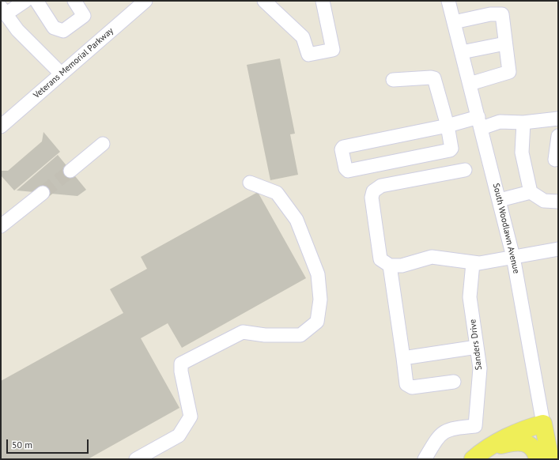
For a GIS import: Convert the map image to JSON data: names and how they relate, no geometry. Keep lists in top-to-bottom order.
{
  "streets": {
    "main road": ["South Woodlawn Avenue"],
    "street": ["Veterans Memorial Parkway", "Sanders Drive"]
  },
  "scale_bar": "50 m"
}
